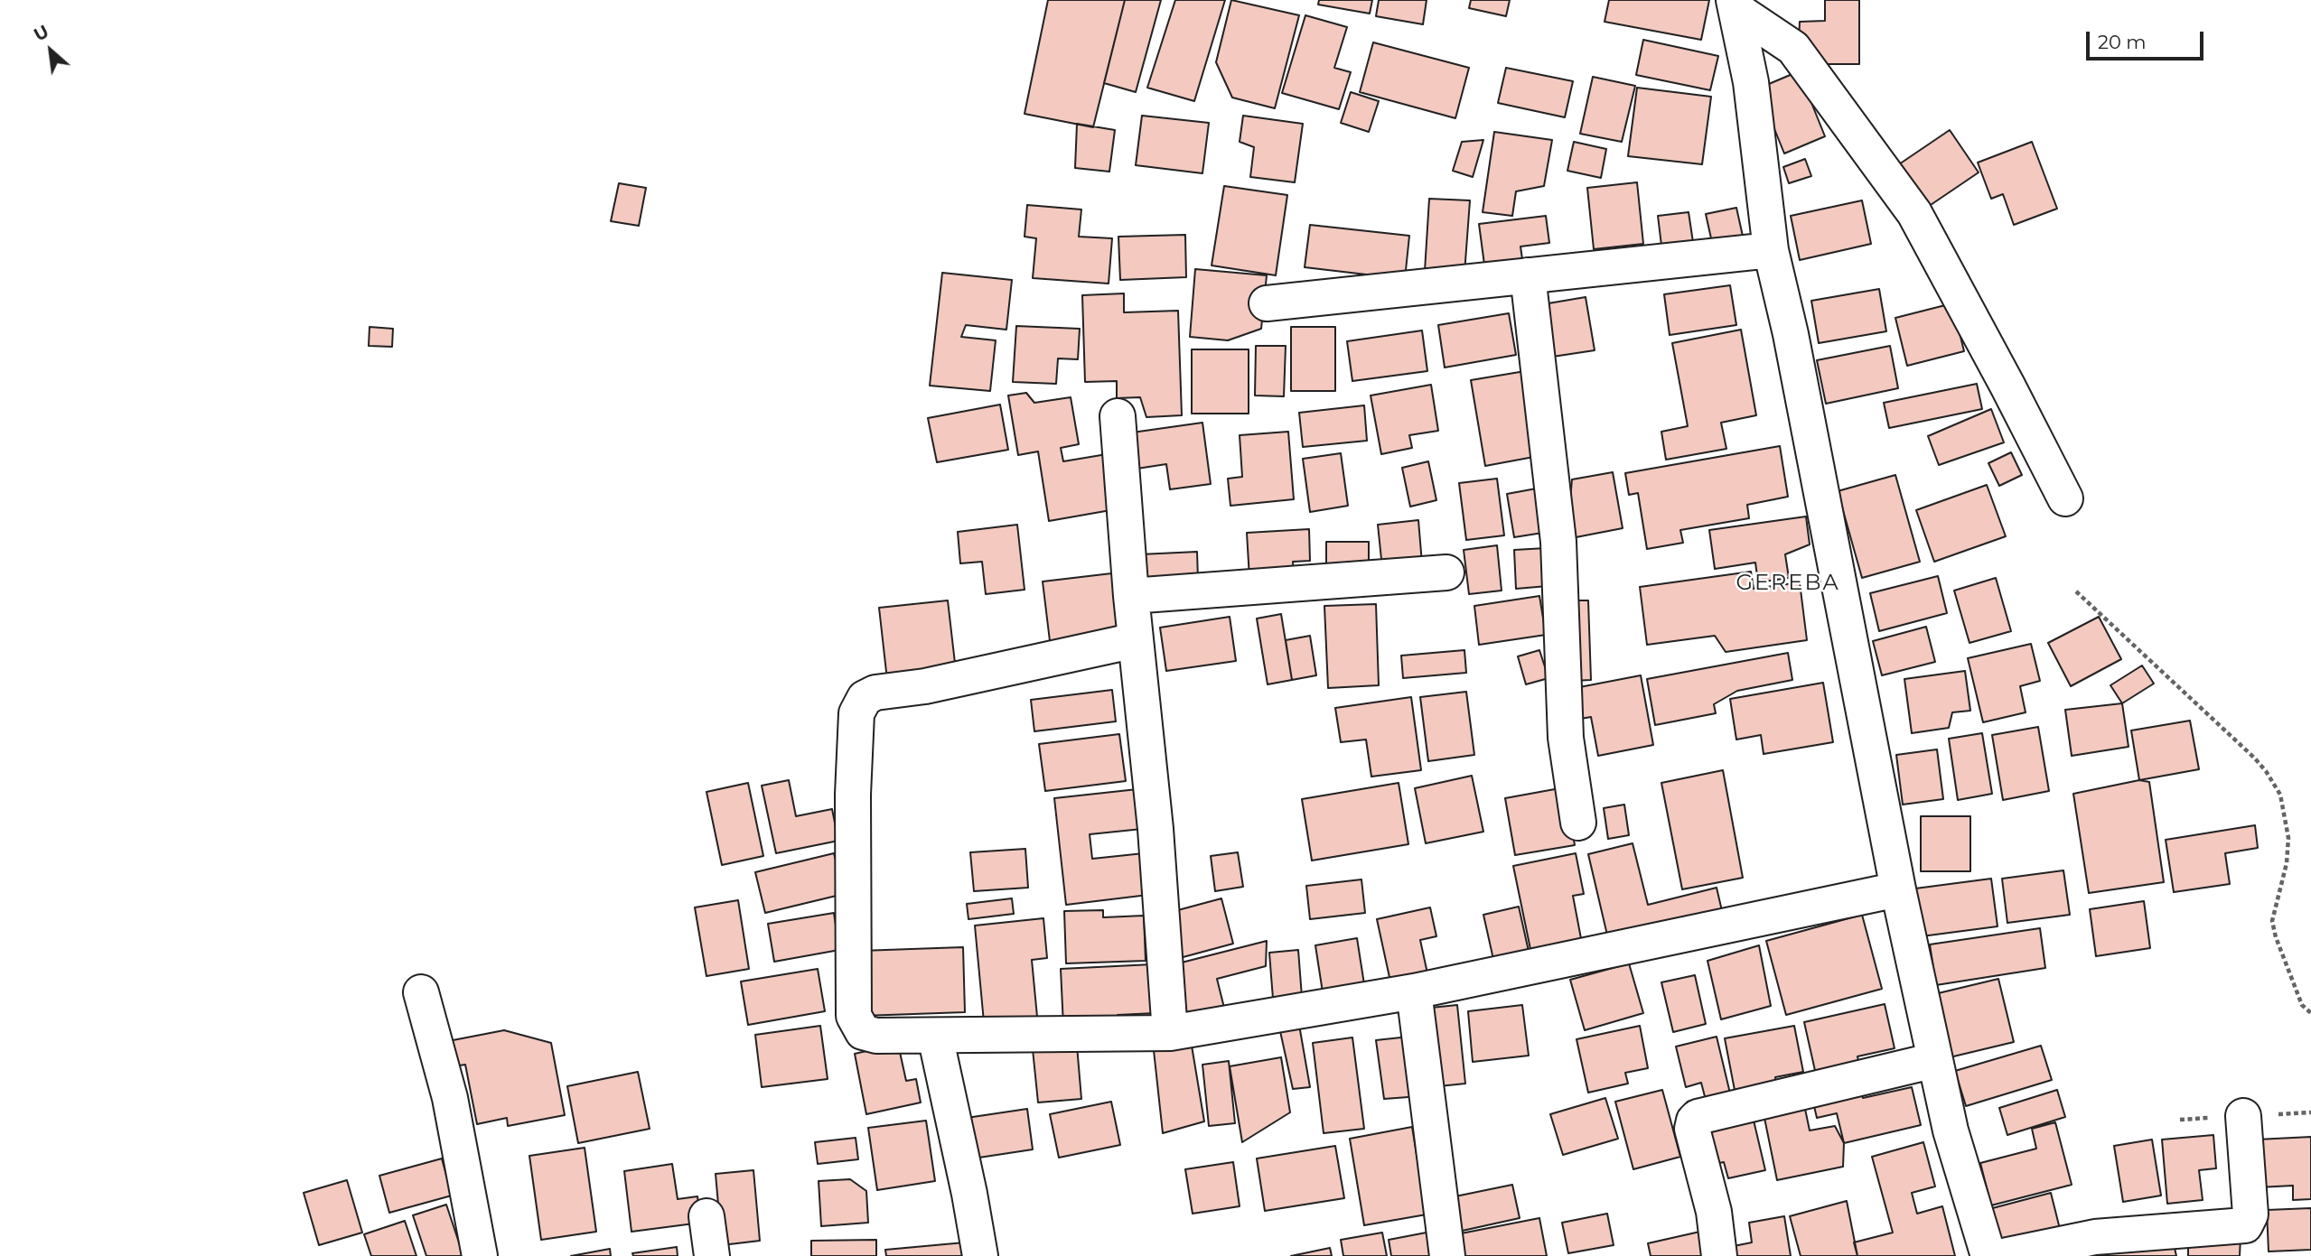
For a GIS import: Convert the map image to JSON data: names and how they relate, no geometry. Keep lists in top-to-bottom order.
{
  "districts": ["GEREBA"],
  "scale_bar": "20 m",
  "north": "top left"
}
